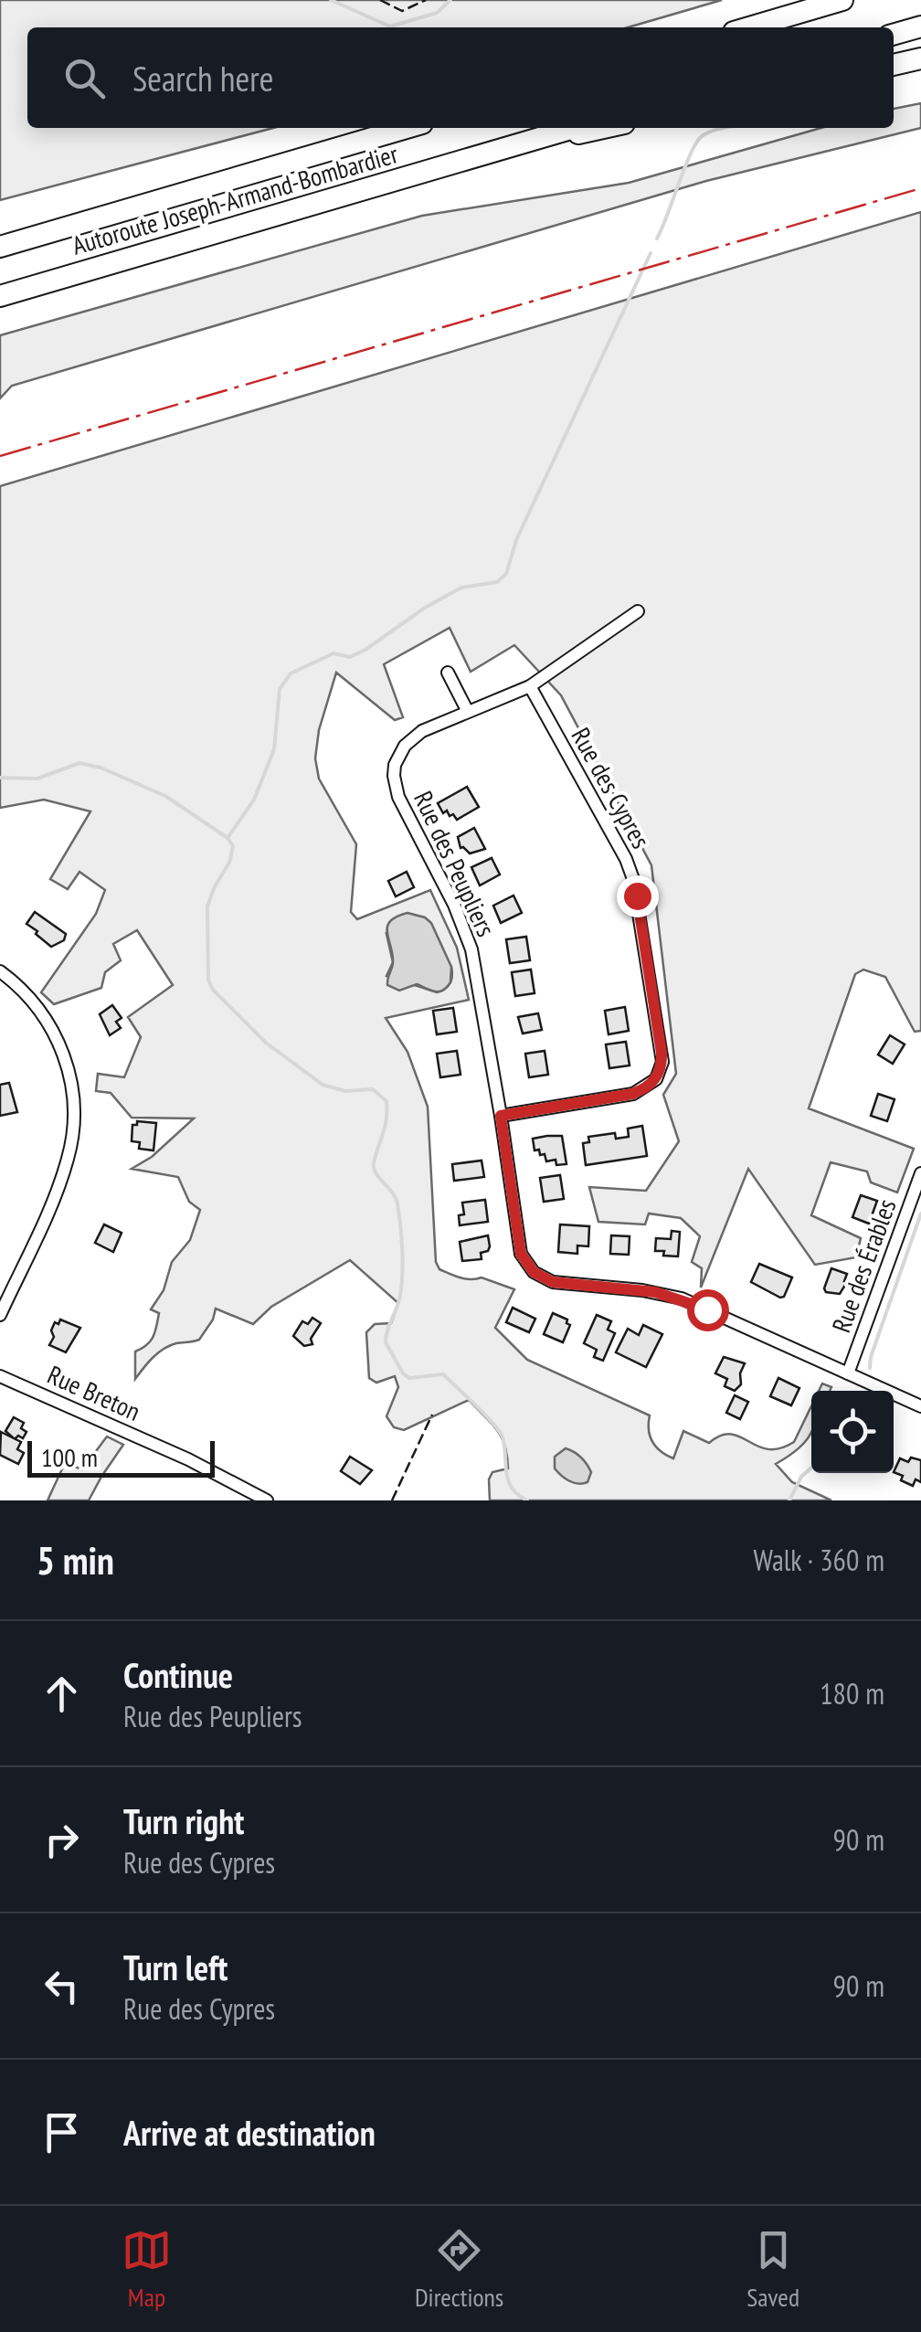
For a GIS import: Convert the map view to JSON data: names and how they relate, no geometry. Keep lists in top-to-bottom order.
{
  "streets": {
    "highway": ["Autoroute Joseph-Armand-Bombardier"],
    "street": [
      "Rue des Cypres",
      "Rue des Peupliers",
      "Rue des Érables",
      "Rue Breton"
    ]
  },
  "crossings": [
    ["Rue des Cypres", "Rue des Peupliers"],
    ["Rue des Peupliers", "Rue des Érables"]
  ],
  "scale_bar": "100 m",
  "page": {
    "search": "Search here",
    "scale": "100 m",
    "heading": ["5 min", "Walk · 360 m"],
    "list": [
      ["Continue", "Rue des Peupliers", "180 m"],
      ["Turn right", "Rue des Cypres", "90 m"],
      ["Turn left", "Rue des Cypres", "90 m"],
      "Arrive at destination"
    ],
    "nav": ["Map", "Directions", "Saved"]
  }
}
